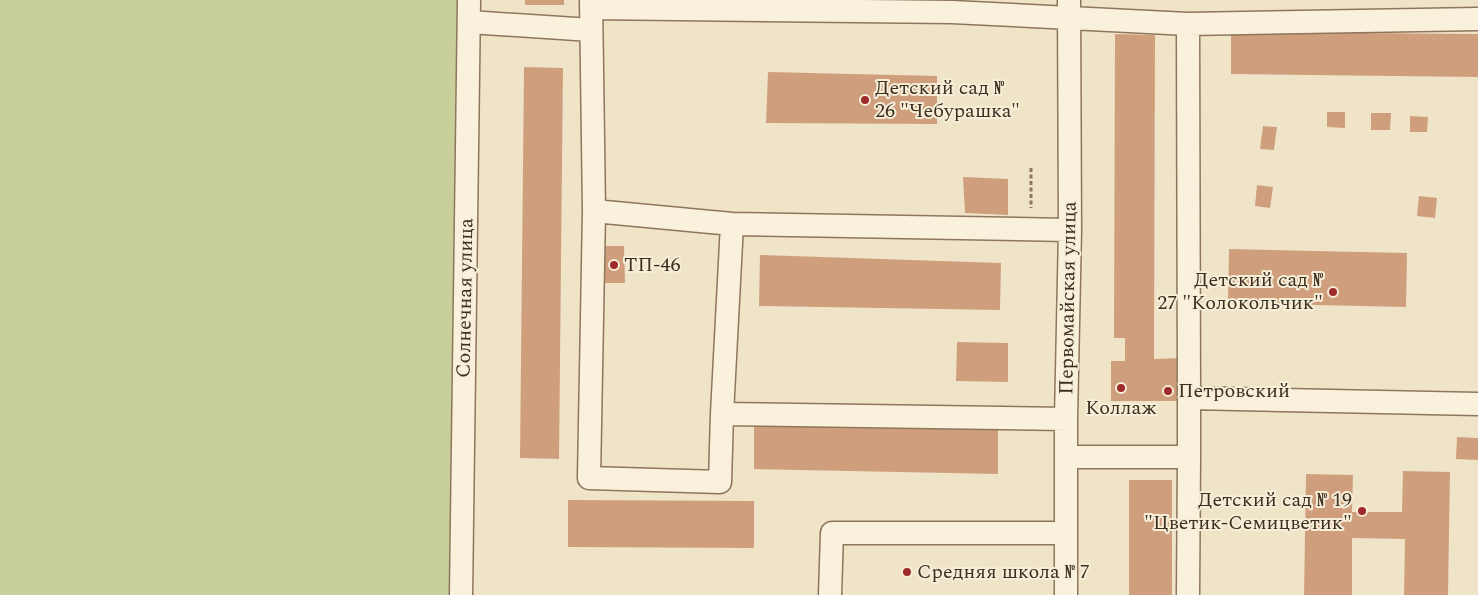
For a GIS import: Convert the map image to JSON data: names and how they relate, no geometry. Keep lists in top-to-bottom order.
{
  "streets": {
    "street": ["Солнечная улица", "Первомайская улица"]
  },
  "places": [
    "Детский сад № 26 \"Чебурашка\"",
    "ТП-46",
    "Детский сад № 27 \"Колокольчик\"",
    "Коллаж",
    "Петровский",
    "Детский сад № 19 \"Цветик-Семицветик\"",
    "Средняя школа № 7"
  ]
}
